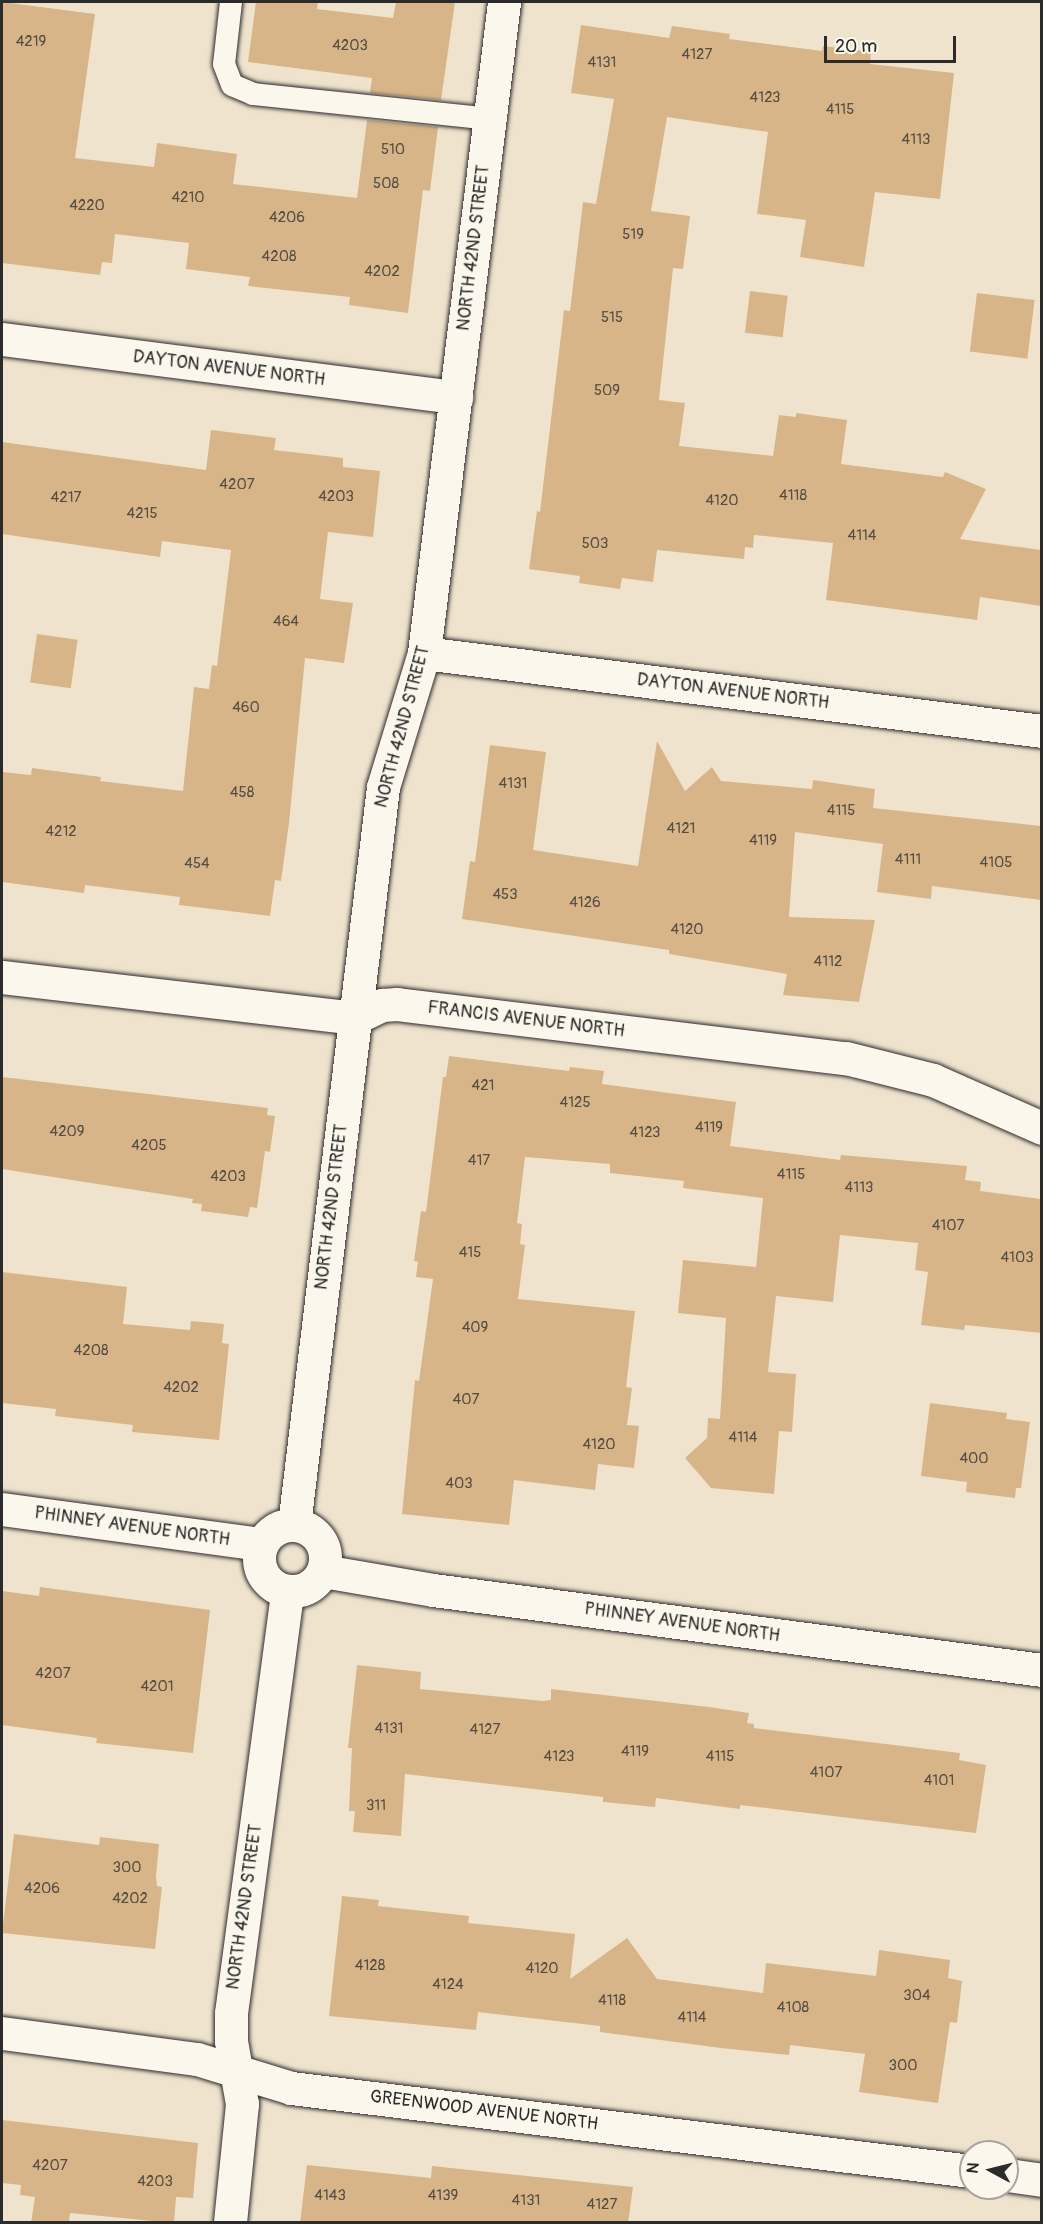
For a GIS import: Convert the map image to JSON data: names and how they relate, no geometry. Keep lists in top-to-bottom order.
{
  "streets": {
    "street": [
      "NORTH 42ND STREET",
      "DAYTON AVENUE NORTH",
      "FRANCIS AVENUE NORTH",
      "PHINNEY AVENUE NORTH",
      "GREENWOOD AVENUE NORTH"
    ]
  },
  "crossings": [
    ["NORTH 42ND STREET", "DAYTON AVENUE NORTH"],
    ["NORTH 42ND STREET", "FRANCIS AVENUE NORTH"],
    ["NORTH 42ND STREET", "PHINNEY AVENUE NORTH"],
    ["NORTH 42ND STREET", "GREENWOOD AVENUE NORTH"]
  ],
  "house_numbers": [
    "4219",
    "4203",
    "4127",
    "4131",
    "4123",
    "4115",
    "4113",
    "510",
    "508",
    "4210",
    "4220",
    "4206",
    "519",
    "4208",
    "4202",
    "515",
    "509",
    "4207",
    "4118",
    "4203",
    "4217",
    "4120",
    "4215",
    "4114",
    "503",
    "464",
    "460",
    "4131",
    "458",
    "4115",
    "4121",
    "4212",
    "4119",
    "4111",
    "4105",
    "454",
    "453",
    "4126",
    "4120",
    "4112",
    "421",
    "4125",
    "4119",
    "4209",
    "4123",
    "4205",
    "417",
    "4115",
    "4203",
    "4113",
    "4107",
    "415",
    "4103",
    "409",
    "4208",
    "4202",
    "407",
    "4114",
    "4120",
    "400",
    "403",
    "4207",
    "4201",
    "4131",
    "4127",
    "4119",
    "4123",
    "4115",
    "4107",
    "4101",
    "311",
    "300",
    "4206",
    "4202",
    "4128",
    "4120",
    "4124",
    "304",
    "4118",
    "4108",
    "4114",
    "300",
    "4207",
    "4203",
    "4143",
    "4139",
    "4131",
    "4127"
  ],
  "scale_bar": "20 m",
  "north": "left"
}
